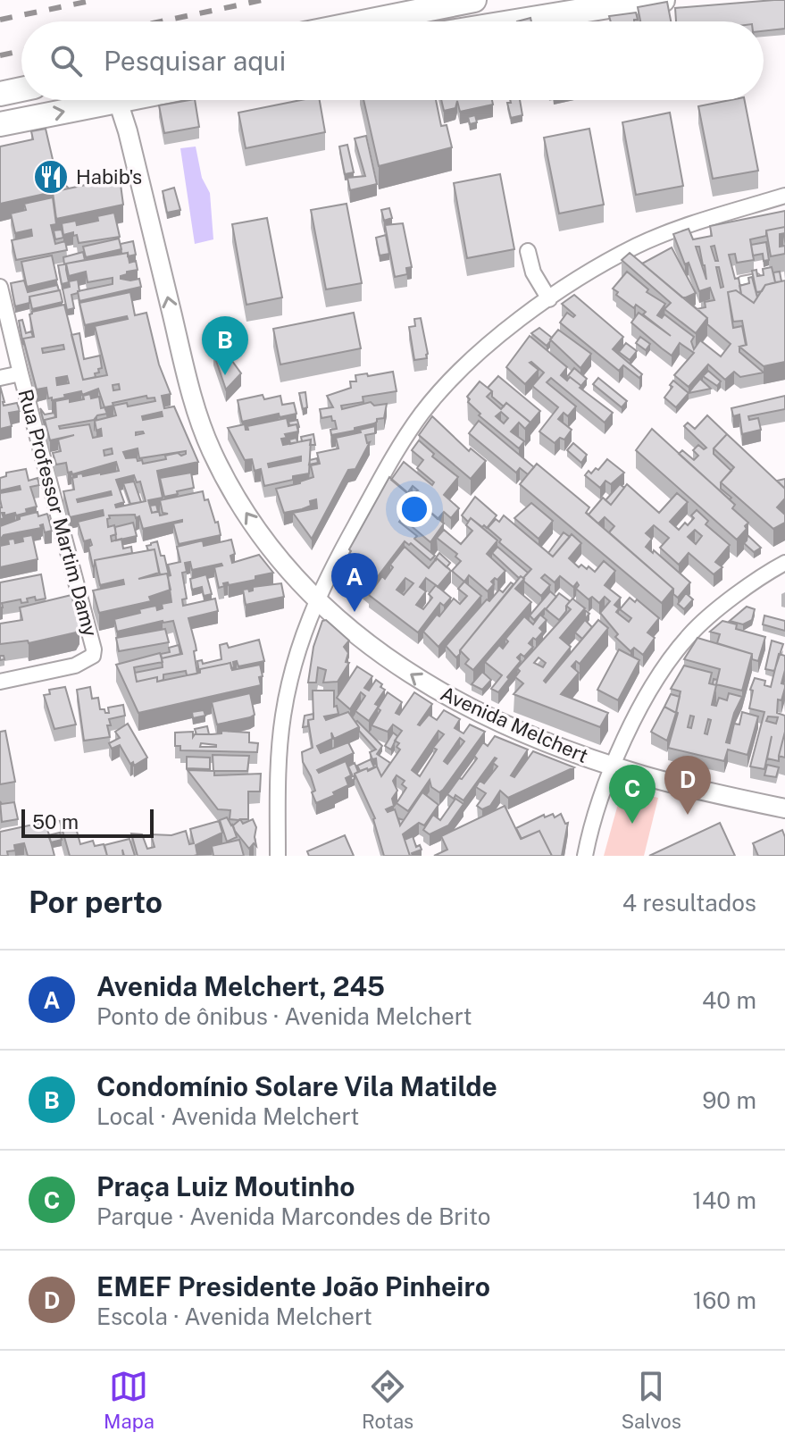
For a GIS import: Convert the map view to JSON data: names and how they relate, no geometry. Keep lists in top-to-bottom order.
{
  "streets": {
    "street": ["Rua Professor Martim Damy", "Avenida Melchert"]
  },
  "one_way": ["Avenida Melchert"],
  "places": {
    "restaurant": ["Habib's"]
  },
  "scale_bar": "50 m",
  "page": {
    "search": "Pesquisar aqui",
    "pins": [
      "B",
      "A",
      "D",
      "C"
    ],
    "scale": "50 m",
    "heading": ["Por perto", "4 resultados"],
    "list": [
      {
        "mark": "A",
        "name": "Avenida Melchert, 245",
        "note": "Ponto de ônibus · Avenida Melchert",
        "value": "40 m"
      },
      {
        "mark": "B",
        "name": "Condomínio Solare Vila Matilde",
        "note": "Local · Avenida Melchert",
        "value": "90 m"
      },
      {
        "mark": "C",
        "name": "Praça Luiz Moutinho",
        "note": "Parque · Avenida Marcondes de Brito",
        "value": "140 m"
      },
      {
        "mark": "D",
        "name": "EMEF Presidente João Pinheiro",
        "note": "Escola · Avenida Melchert",
        "value": "160 m"
      }
    ],
    "nav": ["Mapa", "Rotas", "Salvos"]
  }
}
